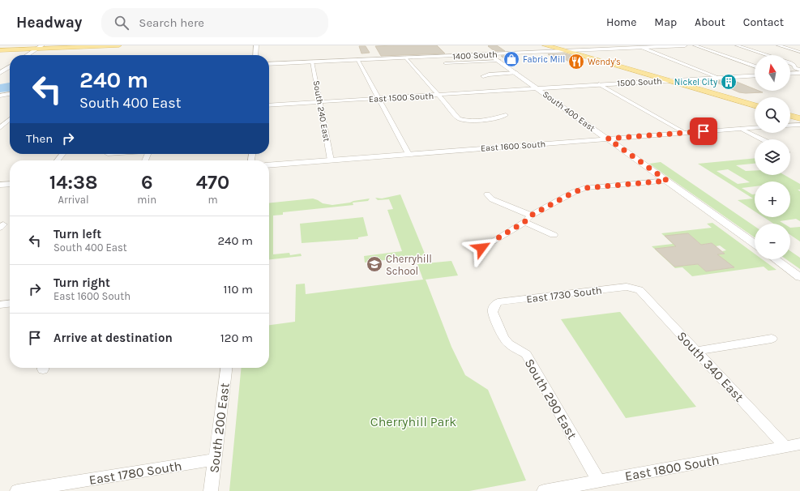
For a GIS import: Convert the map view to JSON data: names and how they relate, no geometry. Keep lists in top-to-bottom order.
{
  "streets": {
    "street": [
      "1400 South",
      "1500 South",
      "East 1500 South",
      "South 240 East",
      "South 400 East",
      "East 1600 South",
      "East 1730 South",
      "South 340 East",
      "South 290 East",
      "South 200 East",
      "East 1800 South",
      "East 1780 South"
    ]
  },
  "crossings": [
    ["1400 South", "South 240 East"],
    ["1400 South", "South 400 East"],
    ["1500 South", "East 1500 South"],
    ["1500 South", "South 400 East"],
    ["East 1500 South", "South 240 East"],
    ["East 1500 South", "South 400 East"],
    ["South 240 East", "East 1600 South"],
    ["South 400 East", "East 1600 South"],
    ["East 1730 South", "South 340 East"],
    ["East 1730 South", "South 290 East"],
    ["South 340 East", "East 1800 South"],
    ["South 290 East", "East 1800 South"],
    ["South 200 East", "East 1780 South"]
  ],
  "parks": ["Cherryhill Park"],
  "places": {
    "shop": ["Fabric Mill"],
    "restaurant": ["Wendy's"],
    "building": ["Nickel City"],
    "school or university": ["Cherryhill School"]
  },
  "north": "top",
  "page": {
    "header": "Headway",
    "search": "Search here",
    "nav": [
      "Home",
      "Map",
      "About",
      "Contact"
    ],
    "map_buttons": ["+", "−"],
    "turn": ["240 m", "South 400 East"],
    "then": "Then",
    "eta": [
      "14:38",
      "Arrival",
      "6",
      "min",
      "470",
      "m"
    ],
    "list": [
      {
        "name": "Turn left",
        "note": "South 400 East",
        "value": "240 m"
      },
      {
        "name": "Turn right",
        "note": "East 1600 South",
        "value": "110 m"
      },
      {
        "name": "Arrive at destination",
        "value": "120 m"
      }
    ]
  }
}
